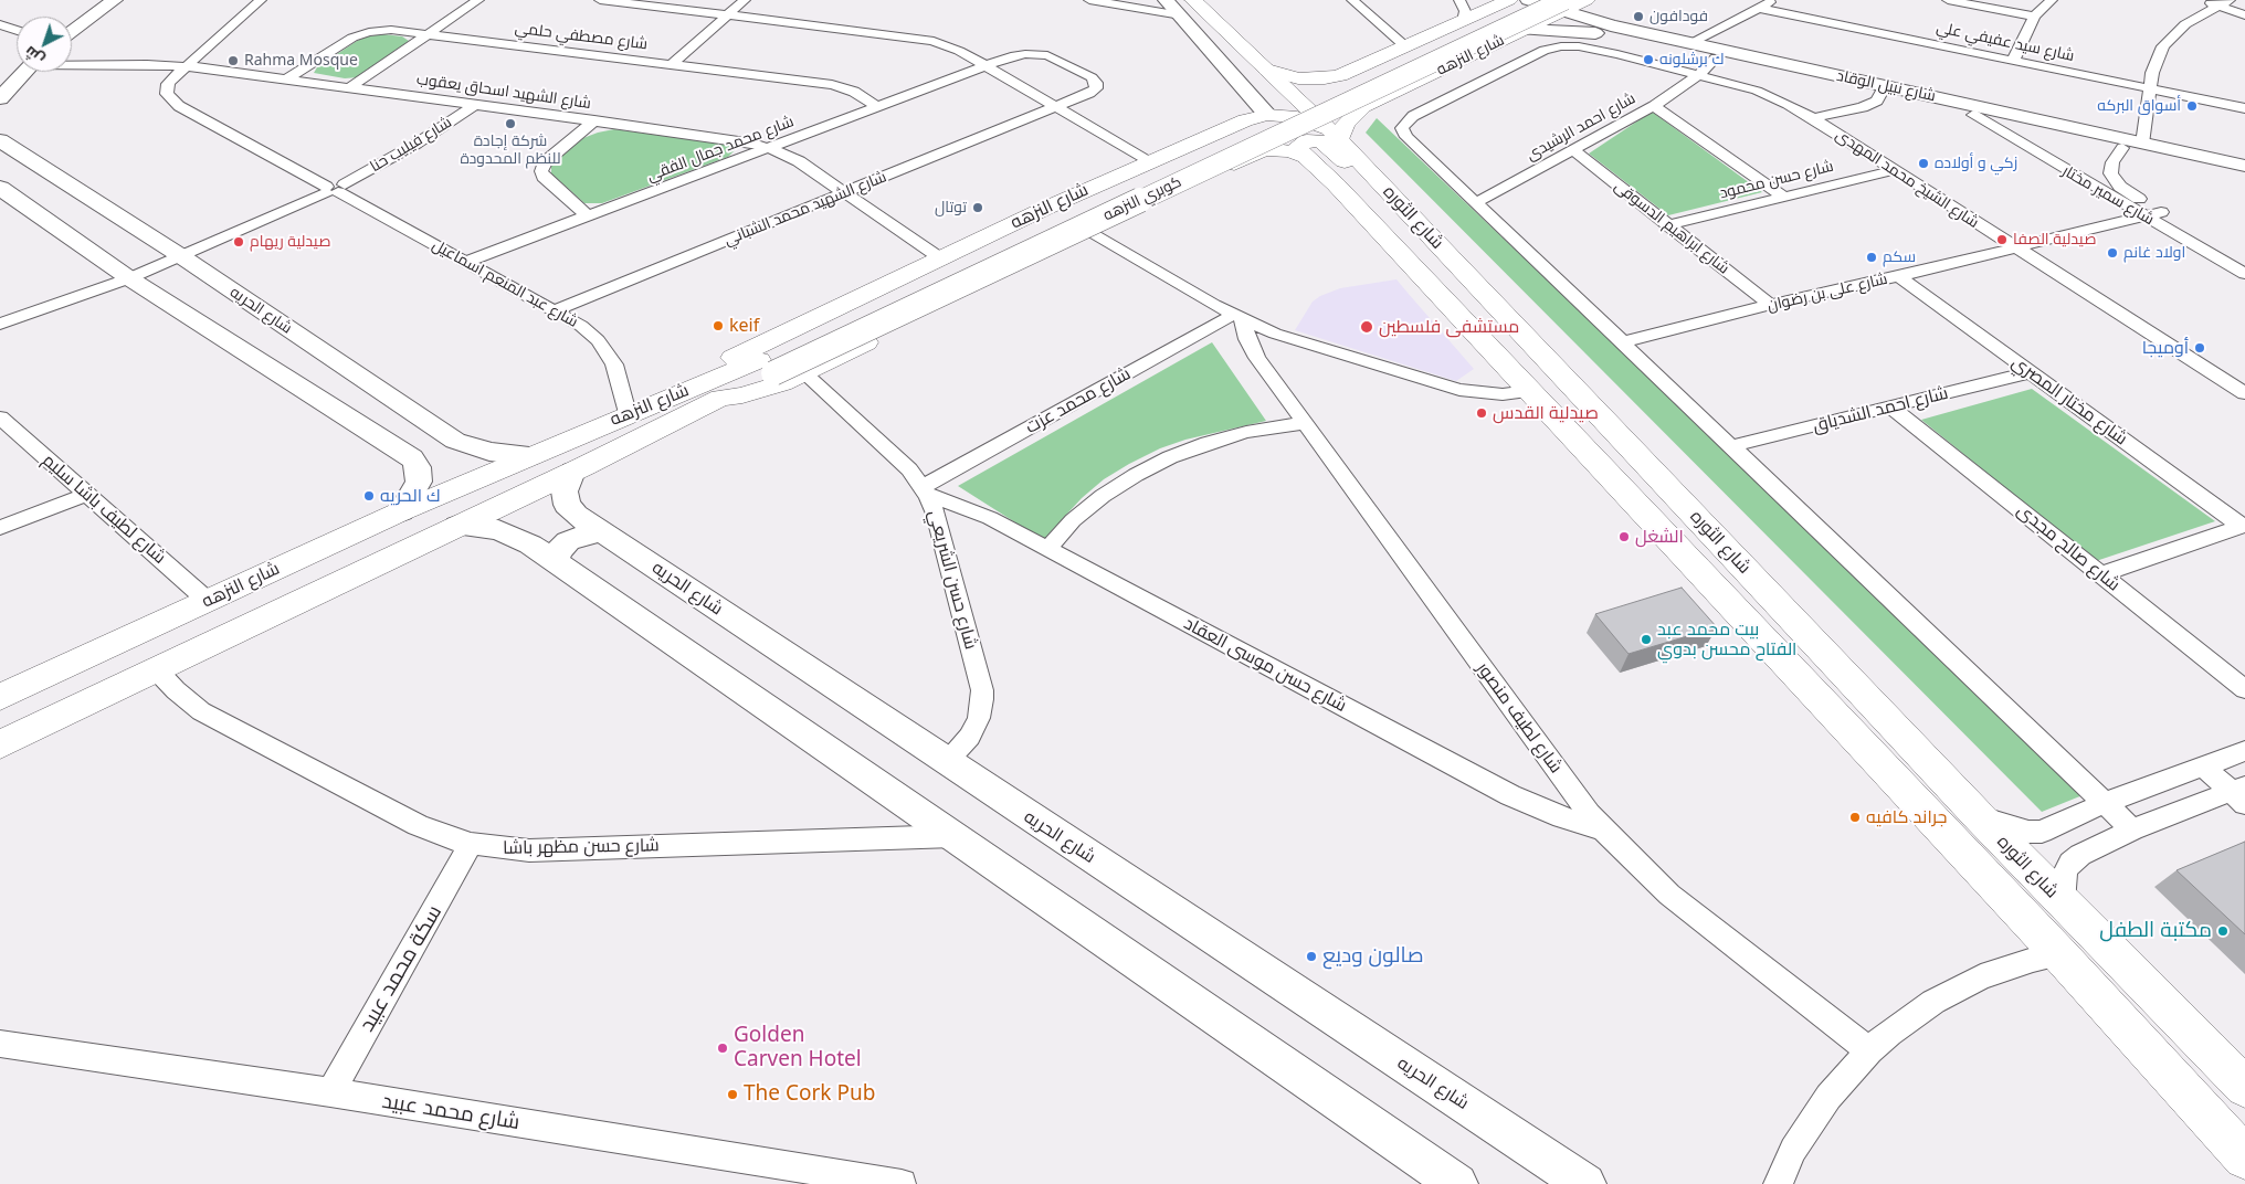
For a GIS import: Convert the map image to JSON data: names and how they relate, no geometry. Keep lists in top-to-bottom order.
{
  "streets": {
    "main road": ["شارع النزهه", "كوبري النزهه", "شارع الثوره"],
    "street": [
      "شارع مصطفي حلمي",
      "شارع سيد عفيفي علي",
      "شارع نبيل الوقاد",
      "شارع الشهيد اسحاق يعقوب",
      "شارع احمد الرشيدى",
      "شارع فيليب حنا",
      "شارع محمد جمال الفقي",
      "شارع الشيخ محمد المهدى",
      "شارع حسن محمود",
      "شارع سمير مختار",
      "شارع الشهيد محمد الشباني",
      "شارع ابراهيم الدسوقى",
      "شارع عبد المنعم اسماعيل",
      "شارع على بن رضوان",
      "شارع الحريه",
      "شارع محمد عزت",
      "شارع مختار المصري",
      "شارع احمد الشدياق",
      "شارع لطيف باشا سليم",
      "شارع صالح مجدى",
      "شارع حسن الشريعي",
      "شارع حسن موسى العقاد",
      "شارع لطيف منصور",
      "شارع حسن مظهر باشا",
      "سكة محمد عبيد",
      "شارع محمد عبيد"
    ]
  },
  "crossings": [
    ["شارع مصطفي حلمي", "شارع الشهيد اسحاق يعقوب"],
    ["شارع مصطفي حلمي", "شارع محمد جمال الفقي"],
    ["شارع النزهه", "شارع نبيل الوقاد"],
    ["شارع النزهه", "شارع الشهيد اسحاق يعقوب"],
    ["شارع النزهه", "كوبري النزهه"],
    ["شارع النزهه", "شارع الثوره"],
    ["شارع النزهه", "شارع عبد المنعم اسماعيل"],
    ["شارع النزهه", "شارع الحريه"],
    ["شارع النزهه", "شارع لطيف باشا سليم"],
    ["شارع النزهه", "شارع حسن الشريعي"],
    ["شارع النزهه", "شارع حسن مظهر باشا"],
    ["شارع نبيل الوقاد", "شارع سمير مختار"],
    ["شارع نبيل الوقاد", "كوبري النزهه"],
    ["شارع الشهيد اسحاق يعقوب", "شارع فيليب حنا"],
    ["شارع الشهيد اسحاق يعقوب", "شارع محمد جمال الفقي"],
    ["شارع الشهيد اسحاق يعقوب", "شارع الشهيد محمد الشباني"],
    ["شارع الشهيد اسحاق يعقوب", "شارع عبد المنعم اسماعيل"],
    ["شارع احمد الرشيدى", "شارع الشيخ محمد المهدى"],
    ["شارع احمد الرشيدى", "شارع ابراهيم الدسوقى"],
    ["شارع فيليب حنا", "شارع عبد المنعم اسماعيل"],
    ["شارع فيليب حنا", "شارع الحريه"],
    ["شارع محمد جمال الفقي", "شارع عبد المنعم اسماعيل"],
    ["شارع الشيخ محمد المهدى", "شارع حسن محمود"],
    ["شارع الشيخ محمد المهدى", "شارع على بن رضوان"],
    ["شارع حسن محمود", "شارع ابراهيم الدسوقى"],
    ["شارع سمير مختار", "شارع على بن رضوان"],
    ["شارع الشهيد محمد الشباني", "شارع عبد المنعم اسماعيل"],
    ["شارع ابراهيم الدسوقى", "شارع على بن رضوان"],
    ["شارع على بن رضوان", "شارع مختار المصري"],
    ["شارع الحريه", "شارع حسن الشريعي"],
    ["شارع محمد عزت", "شارع حسن الشريعي"],
    ["شارع محمد عزت", "شارع حسن موسى العقاد"],
    ["شارع محمد عزت", "شارع لطيف منصور"],
    ["شارع مختار المصري", "شارع احمد الشدياق"],
    ["شارع احمد الشدياق", "شارع صالح مجدى"],
    ["شارع حسن الشريعي", "شارع حسن موسى العقاد"],
    ["شارع حسن موسى العقاد", "شارع لطيف منصور"],
    ["شارع حسن مظهر باشا", "سكة محمد عبيد"],
    ["سكة محمد عبيد", "شارع محمد عبيد"]
  ],
  "places": [
    "فودافون",
    "ك برشلونه",
    "Rahma Mosque",
    "أسواق البركه",
    "شركة إجادة للنظم المحدودة",
    "زكي و أولاده",
    "توتال",
    "صيدلية الصفا",
    "صيدلية ريهام",
    "اولاد غانم",
    "سكم",
    "keif",
    "مستشفى فلسطين",
    "أوميجا",
    "صيدلية القدس",
    "ك الحريه",
    "الشغل",
    "بيت محمد عبد الفتاح محسن بدوي",
    "جراند كافيه",
    "مكتبة الطفل",
    "صالون وديع",
    "Golden Carven Hotel",
    "The Cork Pub"
  ],
  "north": "bottom left"
}
